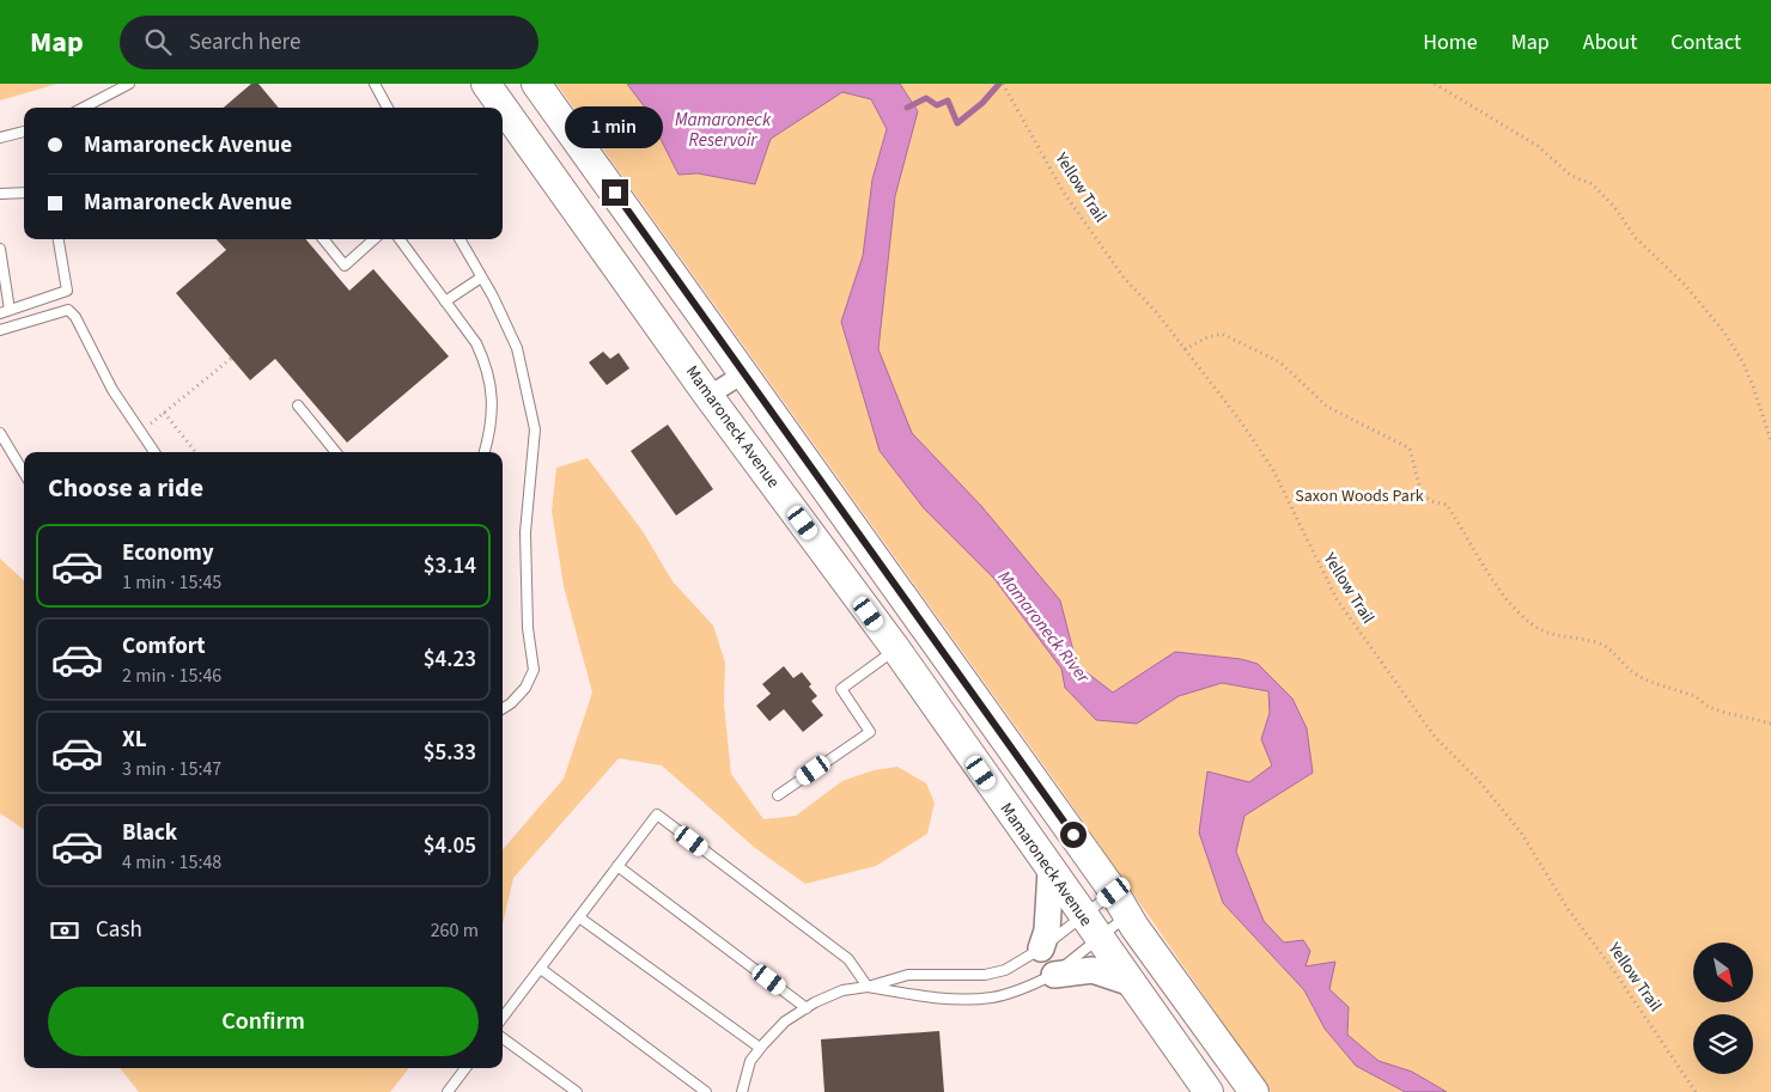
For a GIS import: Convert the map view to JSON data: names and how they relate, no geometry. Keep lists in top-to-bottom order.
{
  "streets": {
    "main road": ["Mamaroneck Avenue"],
    "path": ["Yellow Trail"]
  },
  "water": ["Mamaroneck Reservoir", "Mamaroneck River"],
  "parks": ["Saxon Woods Park"],
  "north": "bottom right",
  "page": {
    "header": "Map",
    "search": "Search here",
    "nav": [
      "Home",
      "Map",
      "About",
      "Contact"
    ],
    "bubble": "1 min",
    "banner": ["Mamaroneck Avenue", "Mamaroneck Avenue"],
    "heading": "Choose a ride",
    "list": [
      {
        "name": "Economy",
        "note": "1 min · 15:45",
        "value": "$3.14"
      },
      {
        "name": "Comfort",
        "note": "2 min · 15:46",
        "value": "$4.23"
      },
      {
        "name": "XL",
        "note": "3 min · 15:47",
        "value": "$5.33"
      },
      {
        "name": "Black",
        "note": "4 min · 15:48",
        "value": "$4.05"
      }
    ],
    "pay": ["Cash", "260 m"],
    "buttons": "Confirm"
  }
}
